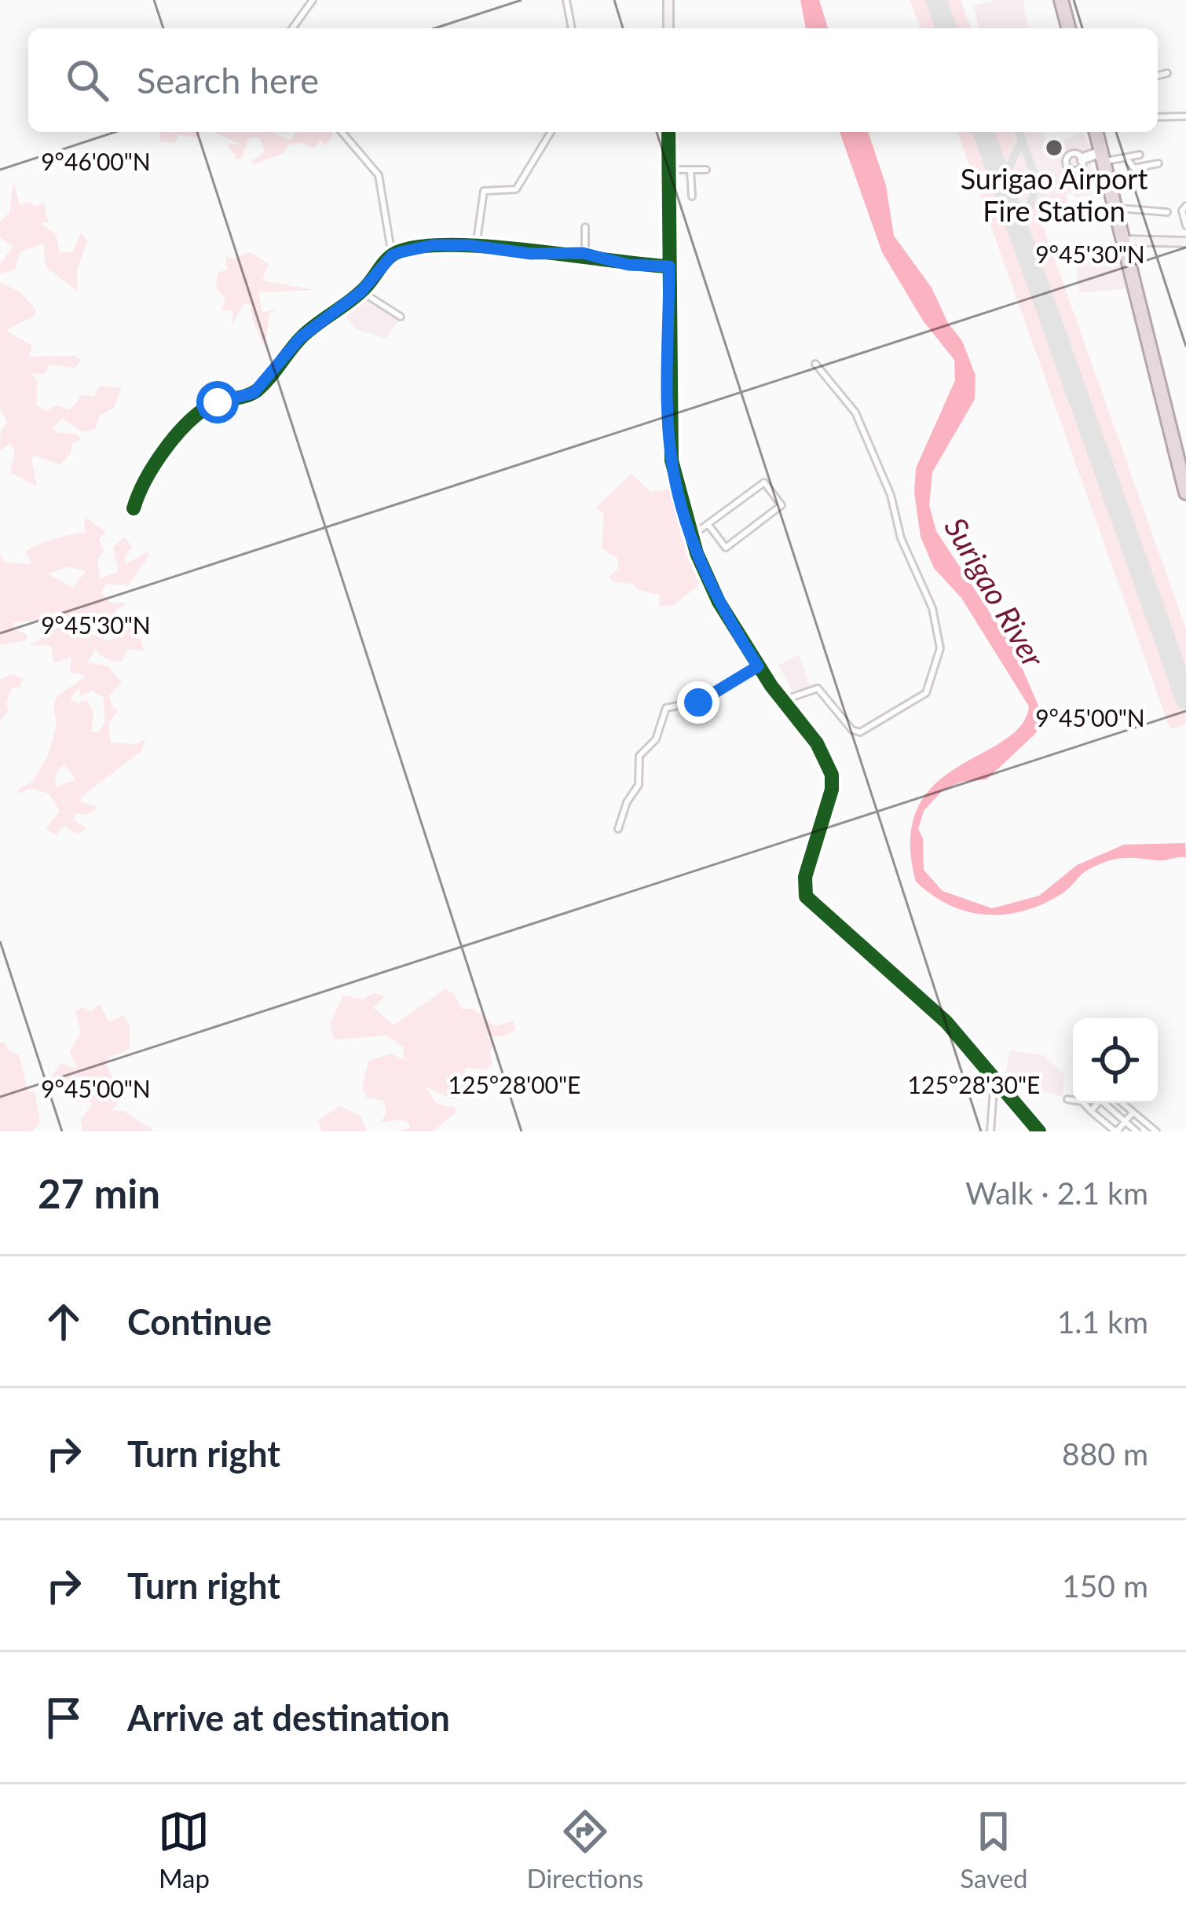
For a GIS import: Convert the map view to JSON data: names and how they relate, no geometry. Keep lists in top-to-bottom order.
{
  "water": ["Surigao River"],
  "places": ["Surigao Airport Fire Station"],
  "page": {
    "search": "Search here",
    "heading": ["27 min", "Walk · 2.1 km"],
    "list": [
      ["Continue", "1.1 km"],
      ["Turn right", "880 m"],
      ["Turn right", "150 m"],
      "Arrive at destination"
    ],
    "nav": ["Map", "Directions", "Saved"]
  },
  "coordinates": [
    "9°46'00\"N",
    "9°45'30\"N",
    "9°45'00\"N",
    "125°28'00\"E",
    "125°28'30\"E"
  ]
}
